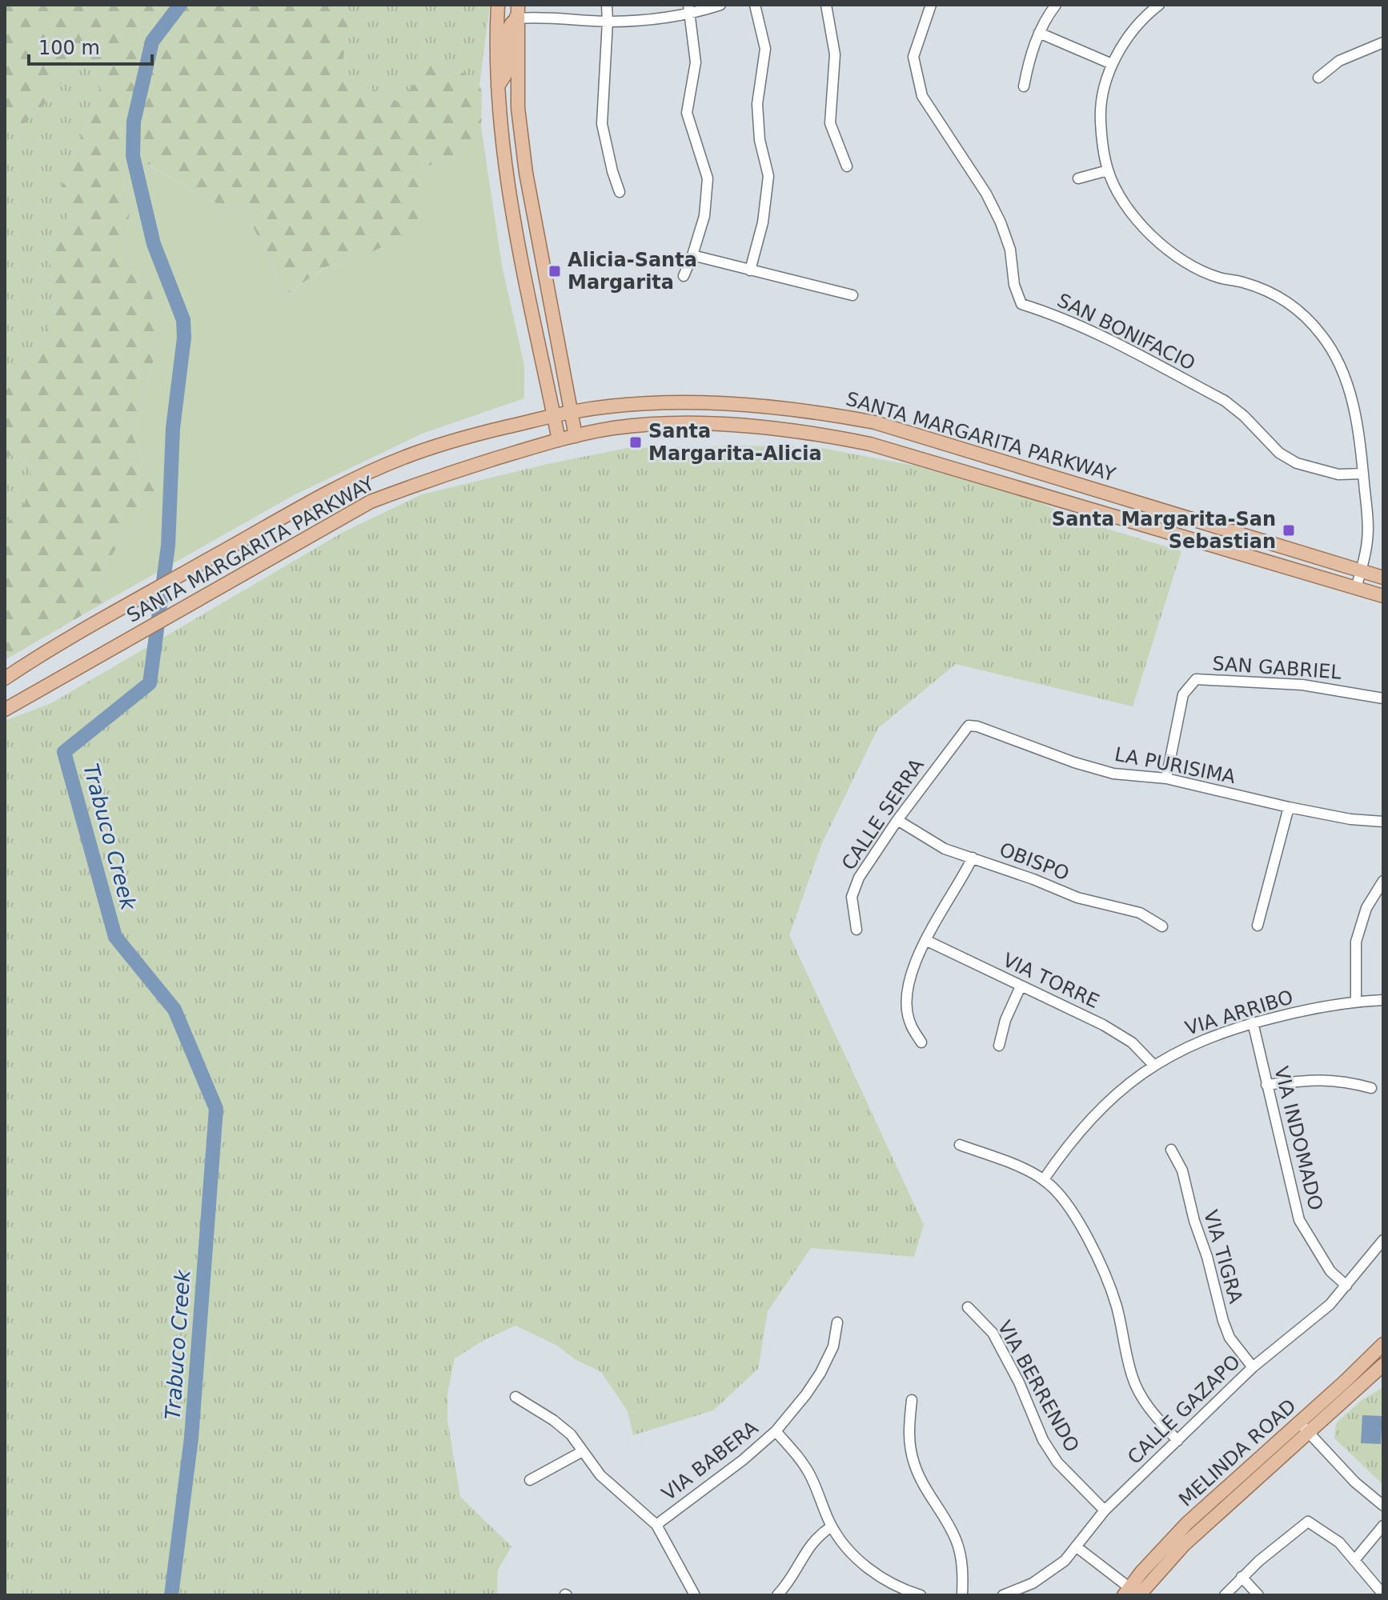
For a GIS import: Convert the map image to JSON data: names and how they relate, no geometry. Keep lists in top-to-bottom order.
{
  "streets": {
    "main road": ["SANTA MARGARITA PARKWAY", "MELINDA ROAD"],
    "street": [
      "SAN BONIFACIO",
      "SAN GABRIEL",
      "LA PURISIMA",
      "CALLE SERRA",
      "OBISPO",
      "VIA TORRE",
      "VIA ARRIBO",
      "VIA INDOMADO",
      "VIA TIGRA",
      "VIA BERRENDO",
      "CALLE GAZAPO",
      "VIA BABERA"
    ]
  },
  "crossings": [
    ["SAN GABRIEL", "LA PURISIMA"],
    ["LA PURISIMA", "CALLE SERRA"],
    ["CALLE SERRA", "OBISPO"],
    ["VIA TORRE", "VIA ARRIBO"],
    ["VIA ARRIBO", "VIA INDOMADO"],
    ["VIA INDOMADO", "CALLE GAZAPO"],
    ["VIA TIGRA", "CALLE GAZAPO"],
    ["VIA BERRENDO", "CALLE GAZAPO"]
  ],
  "water": ["Trabuco Creek"],
  "places": {
    "transit": ["Alicia-Santa Margarita", "Santa Margarita-Alicia", "Santa Margarita-San Sebastian"]
  },
  "scale_bar": "100 m"
}
